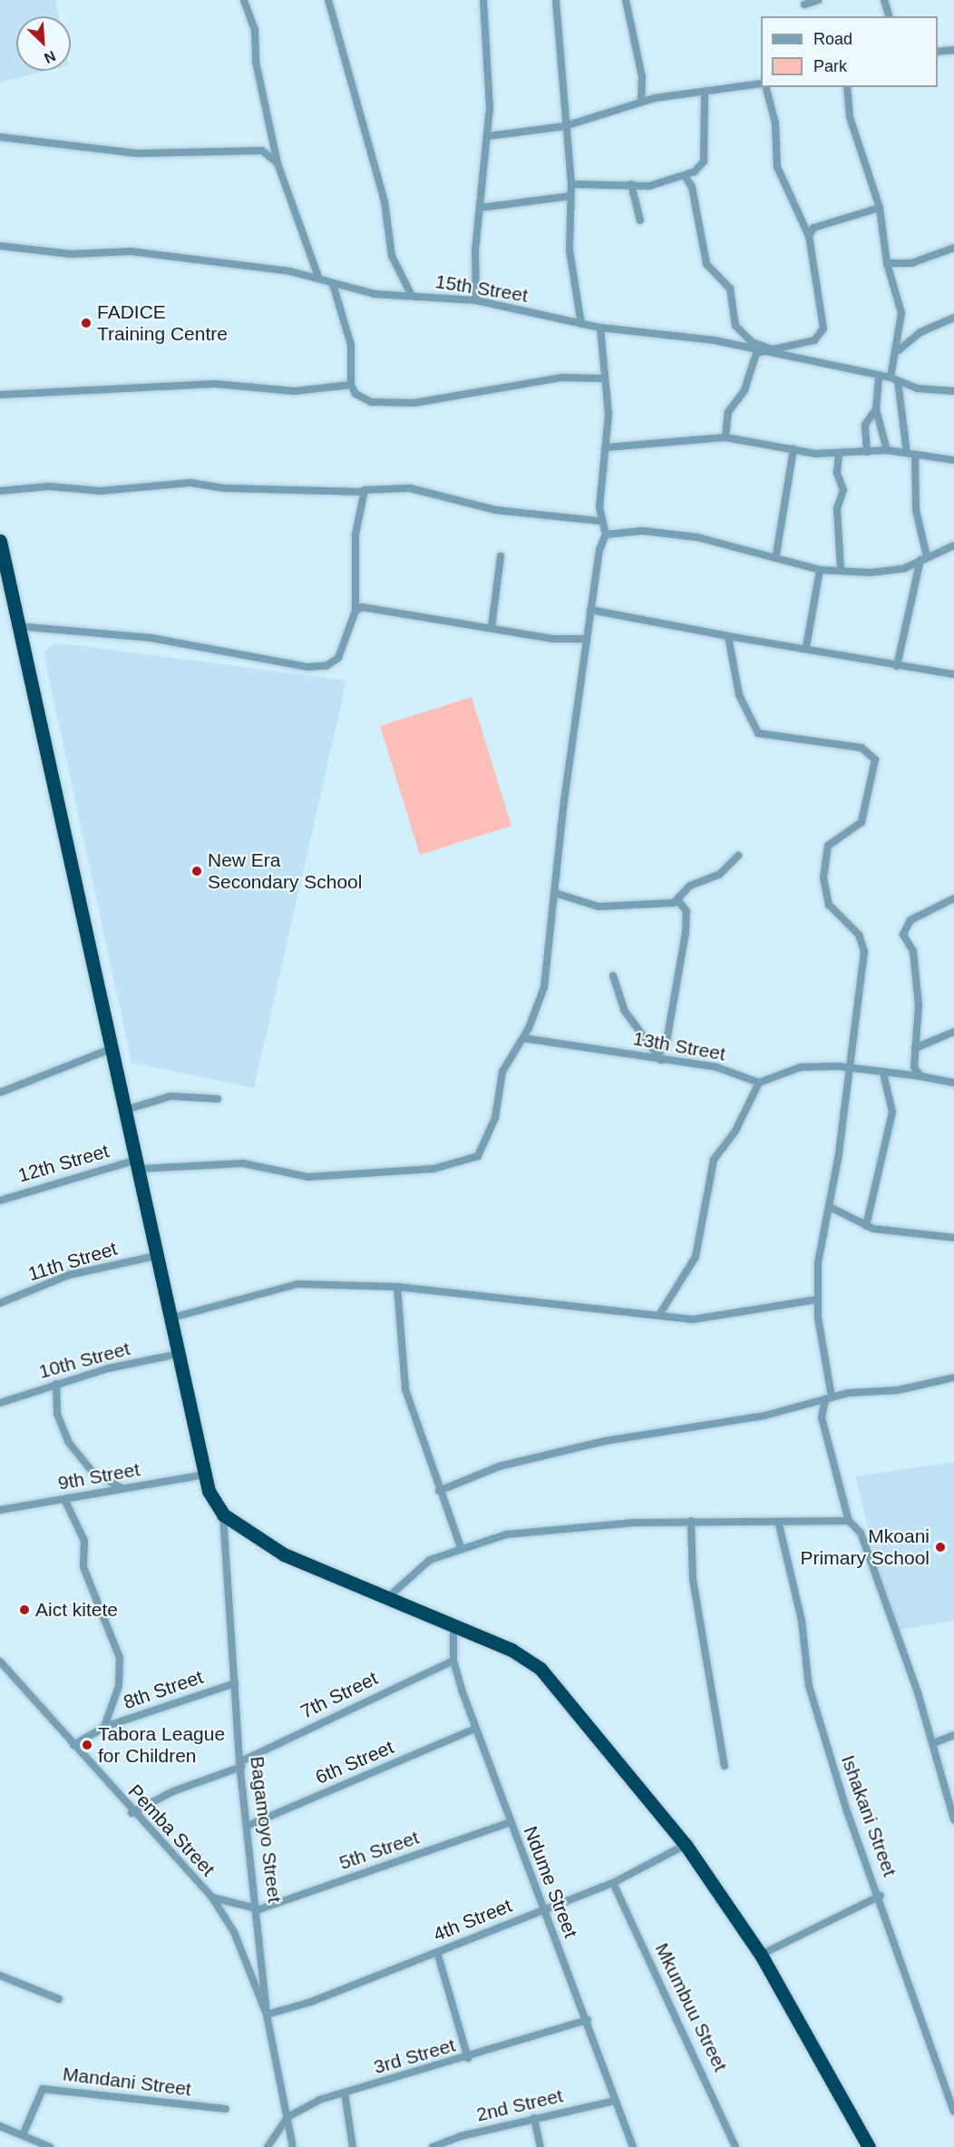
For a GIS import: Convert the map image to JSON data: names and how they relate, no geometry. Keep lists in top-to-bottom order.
{
  "streets": {
    "street": [
      "15th Street",
      "13th Street",
      "12th Street",
      "11th Street",
      "10th Street",
      "9th Street",
      "8th Street",
      "7th Street",
      "6th Street",
      "Ishakani Street",
      "Bagamoyo Street",
      "Pemba Street",
      "5th Street",
      "Ndume Street",
      "4th Street",
      "Mkumbuu Street",
      "3rd Street",
      "Mandani Street",
      "2nd Street"
    ]
  },
  "crossings": [
    ["13th Street", "12th Street"],
    ["8th Street", "Bagamoyo Street"],
    ["8th Street", "Pemba Street"],
    ["7th Street", "Bagamoyo Street"],
    ["7th Street", "Pemba Street"],
    ["7th Street", "Ndume Street"],
    ["6th Street", "Bagamoyo Street"],
    ["6th Street", "Ndume Street"],
    ["Bagamoyo Street", "Pemba Street"],
    ["Bagamoyo Street", "5th Street"],
    ["Bagamoyo Street", "4th Street"],
    ["Bagamoyo Street", "3rd Street"],
    ["Pemba Street", "4th Street"],
    ["5th Street", "Ndume Street"],
    ["Ndume Street", "4th Street"],
    ["Ndume Street", "3rd Street"],
    ["Ndume Street", "2nd Street"],
    ["4th Street", "Mkumbuu Street"]
  ],
  "places": [
    "FADICE Training Centre",
    "New Era Secondary School",
    "Mkoani Primary School",
    "Aict kitete",
    "Tabora League for Children"
  ],
  "legend": ["Road", "Park"],
  "north": "bottom right"
}
